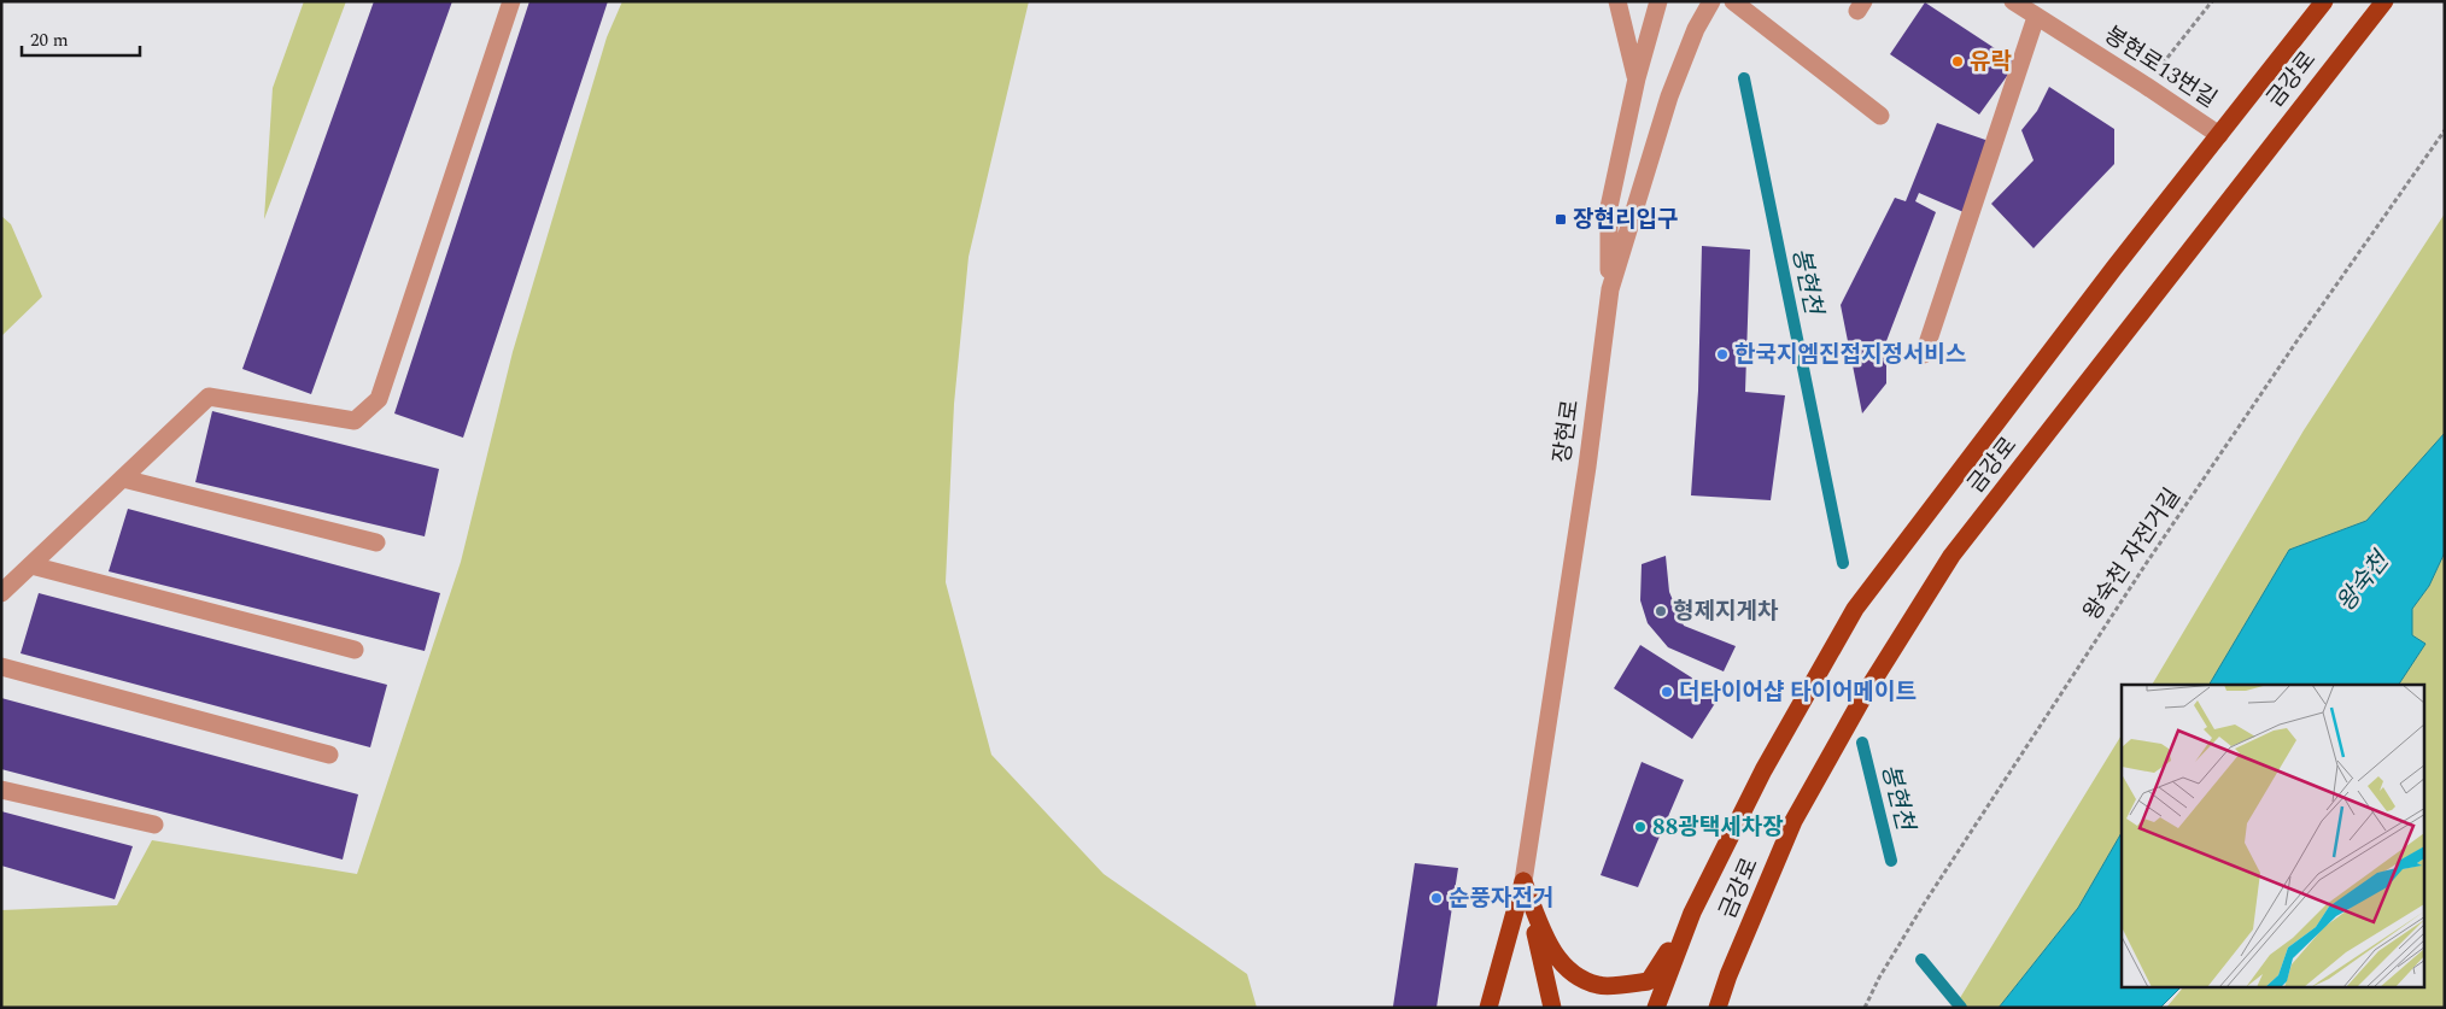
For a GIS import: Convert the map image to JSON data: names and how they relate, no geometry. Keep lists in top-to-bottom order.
{
  "streets": {
    "main road": ["금강로"],
    "street": ["봉현로13번길", "장현로"],
    "path": ["왕숙천 자전거길"]
  },
  "crossings": [
    ["봉현로13번길", "금강로"]
  ],
  "water": ["봉현천", "왕숙천"],
  "places": {
    "other": [
      "유락",
      "한국지엠진접지정서비스",
      "형제지게차",
      "더타이어샵 타이어메이트",
      "88광택세차장",
      "순풍자전거"
    ],
    "transit": ["장현리입구"]
  },
  "scale_bar": "20 m"
}
